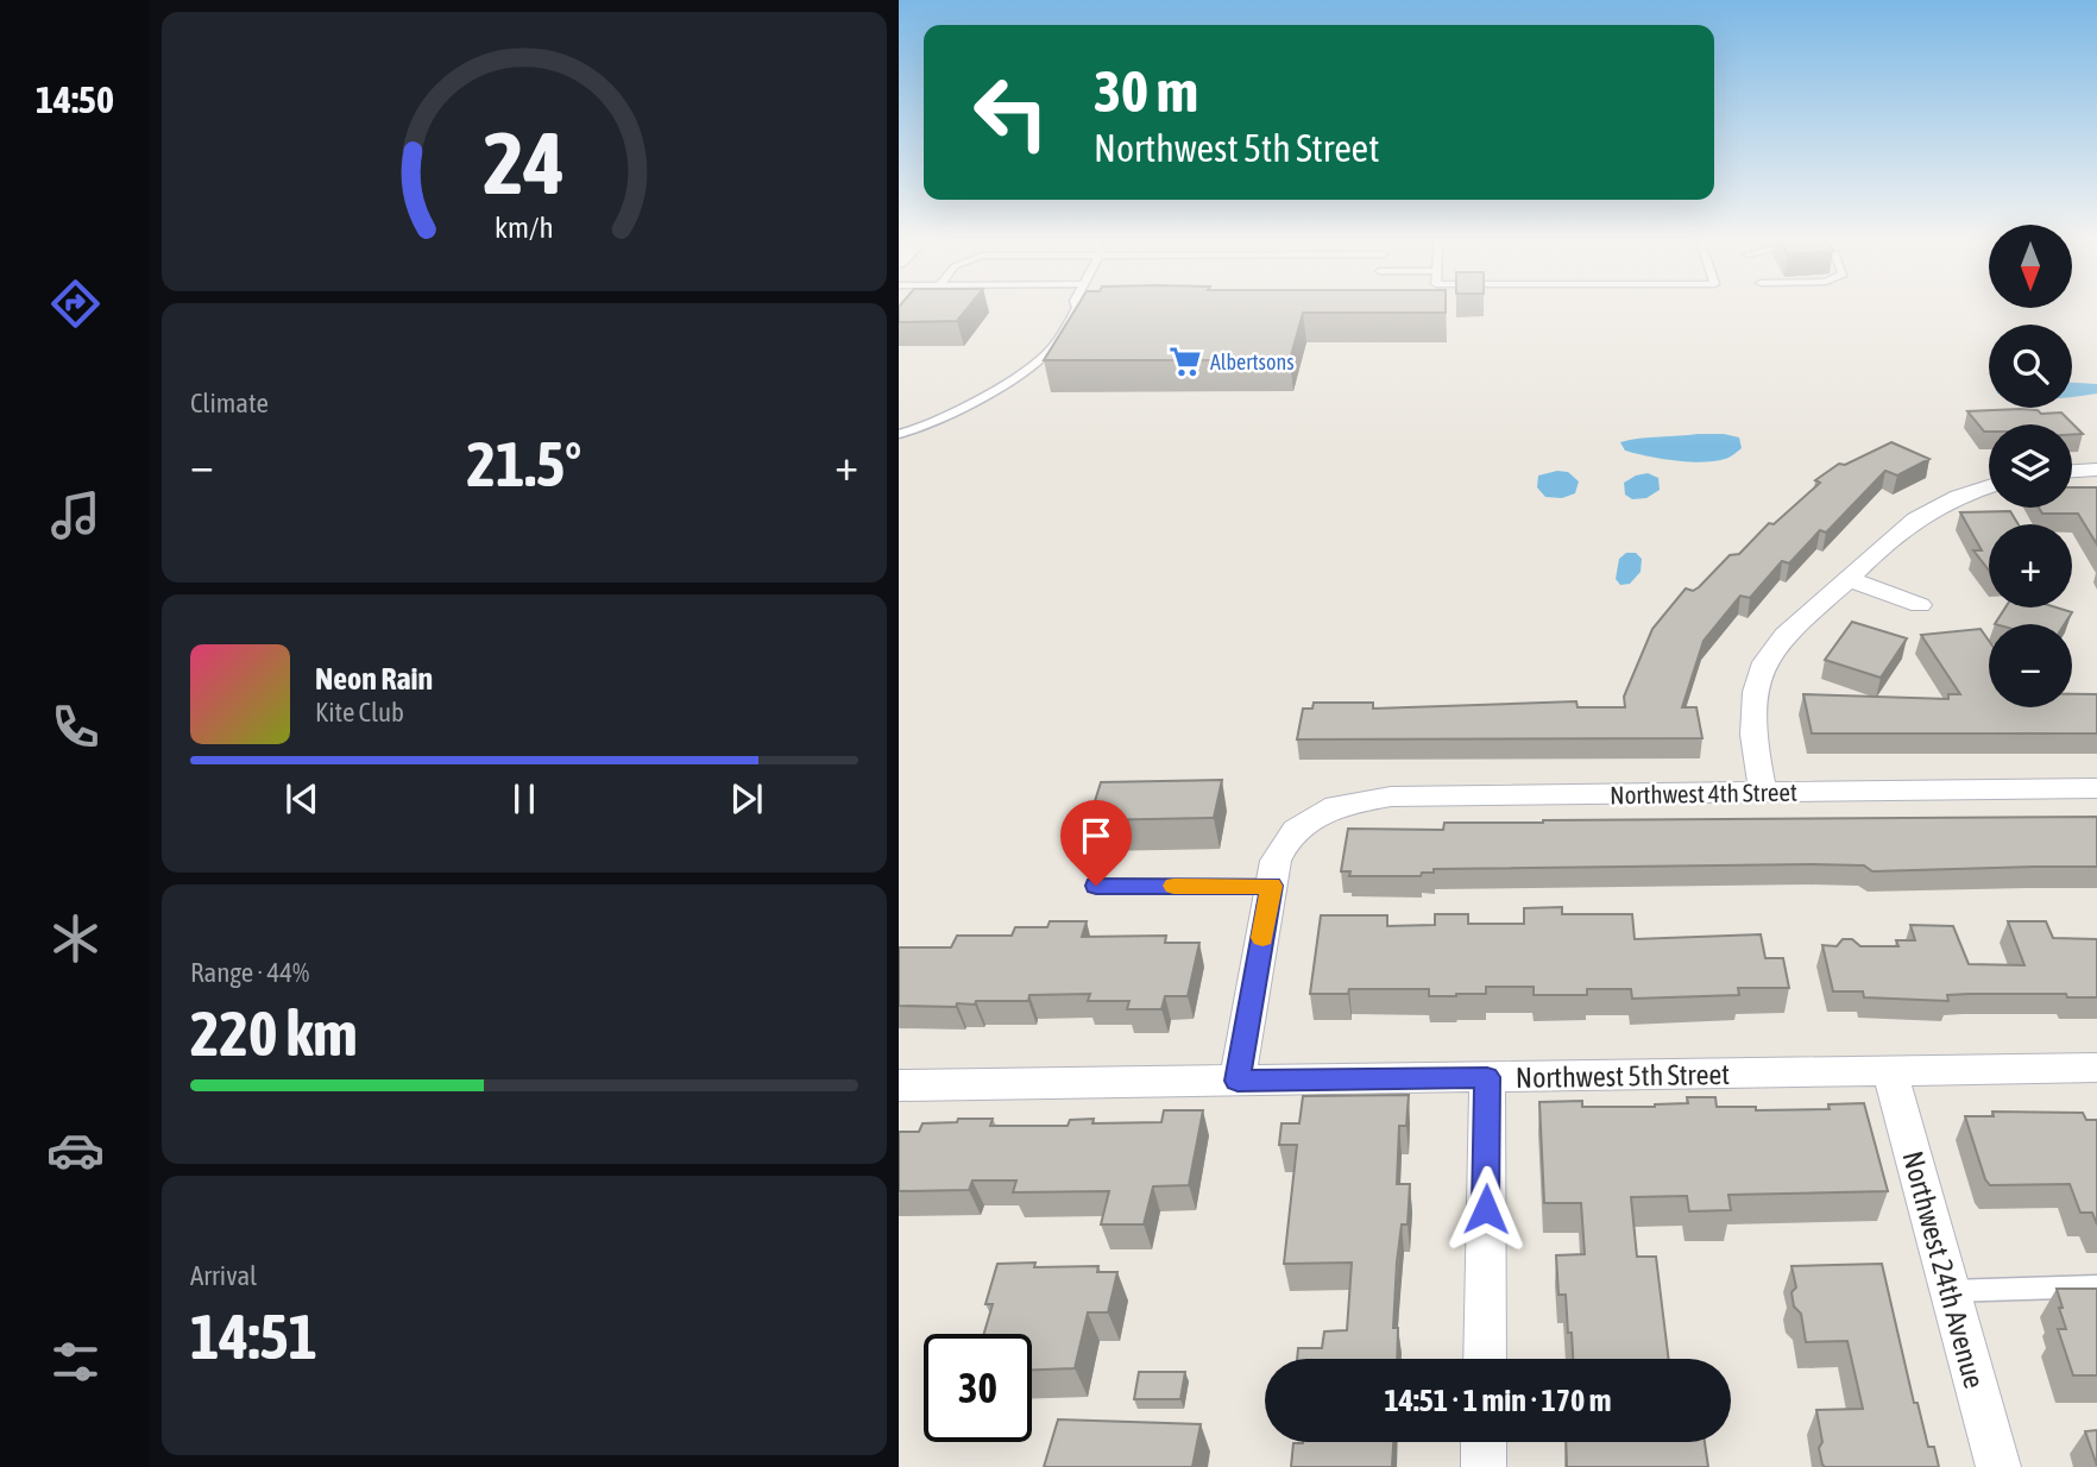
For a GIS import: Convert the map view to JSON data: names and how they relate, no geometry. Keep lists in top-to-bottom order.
{
  "streets": {
    "street": ["Northwest 4th Street", "Northwest 5th Street", "Northwest 24th Avenue"]
  },
  "crossings": [
    ["Northwest 5th Street", "Northwest 24th Avenue"]
  ],
  "places": {
    "supermarket": ["Albertsons"]
  },
  "north": "bottom",
  "page": {
    "tabs": "14:50",
    "turn": ["30 m", "Northwest 5th Street"],
    "map_buttons": ["+", "−"],
    "tile": [
      "Climate",
      ["Range · 44%", "220 km"],
      ["Arrival", "14:51"]
    ],
    "heat": ["−", "21.5°", "+"],
    "song": ["Neon Rain", "Kite Club"],
    "limit": "30",
    "trip": "14:51 · 1 min · 170 m",
    "gauge": ["24", "km/h"]
  }
}
